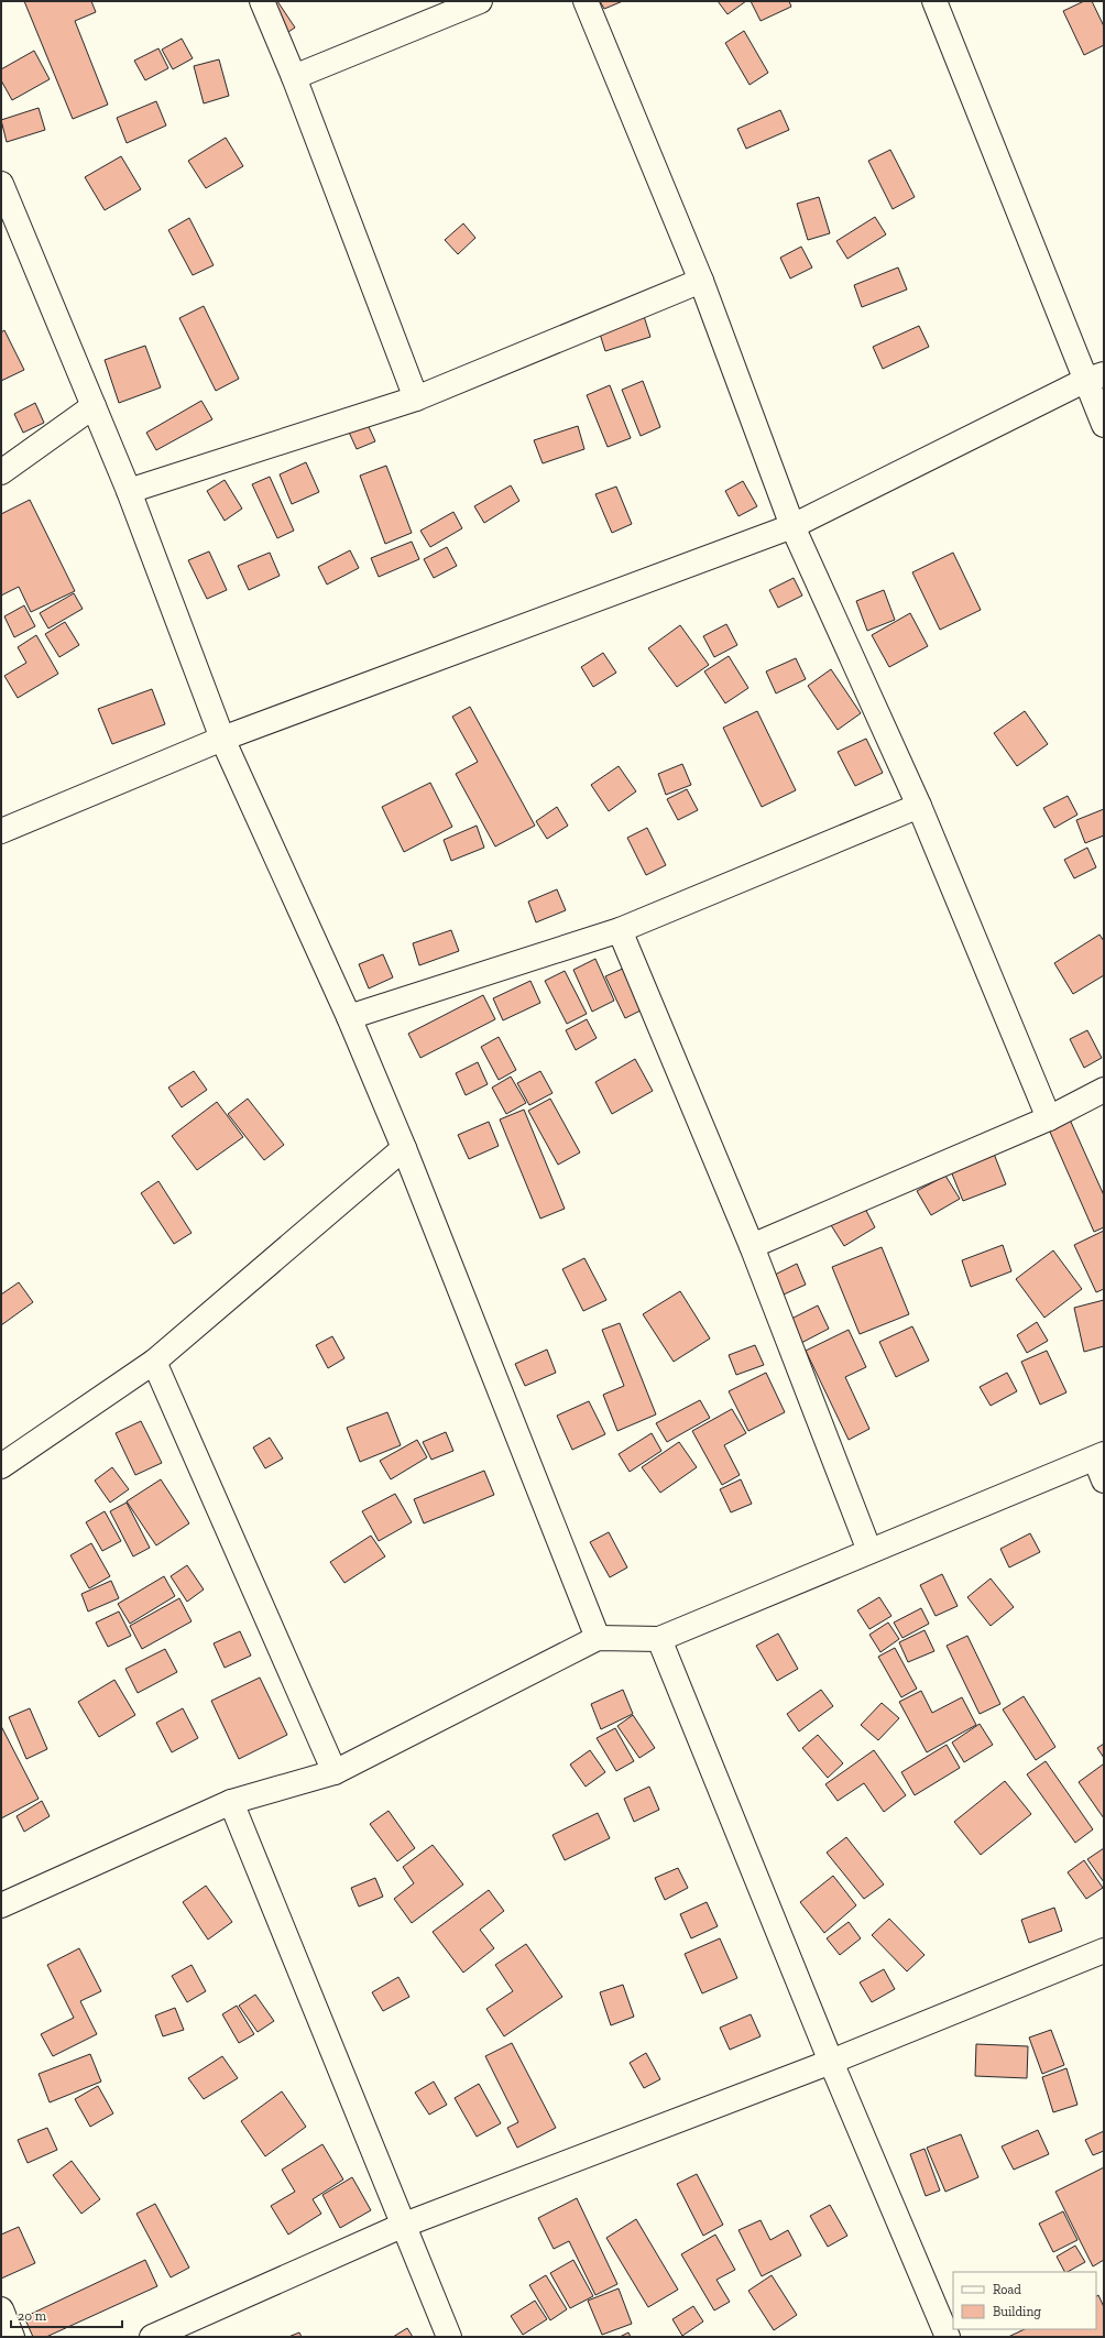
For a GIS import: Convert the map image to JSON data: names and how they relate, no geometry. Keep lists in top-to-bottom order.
{
  "legend": ["Road", "Building"],
  "scale_bar": "20 m"
}
